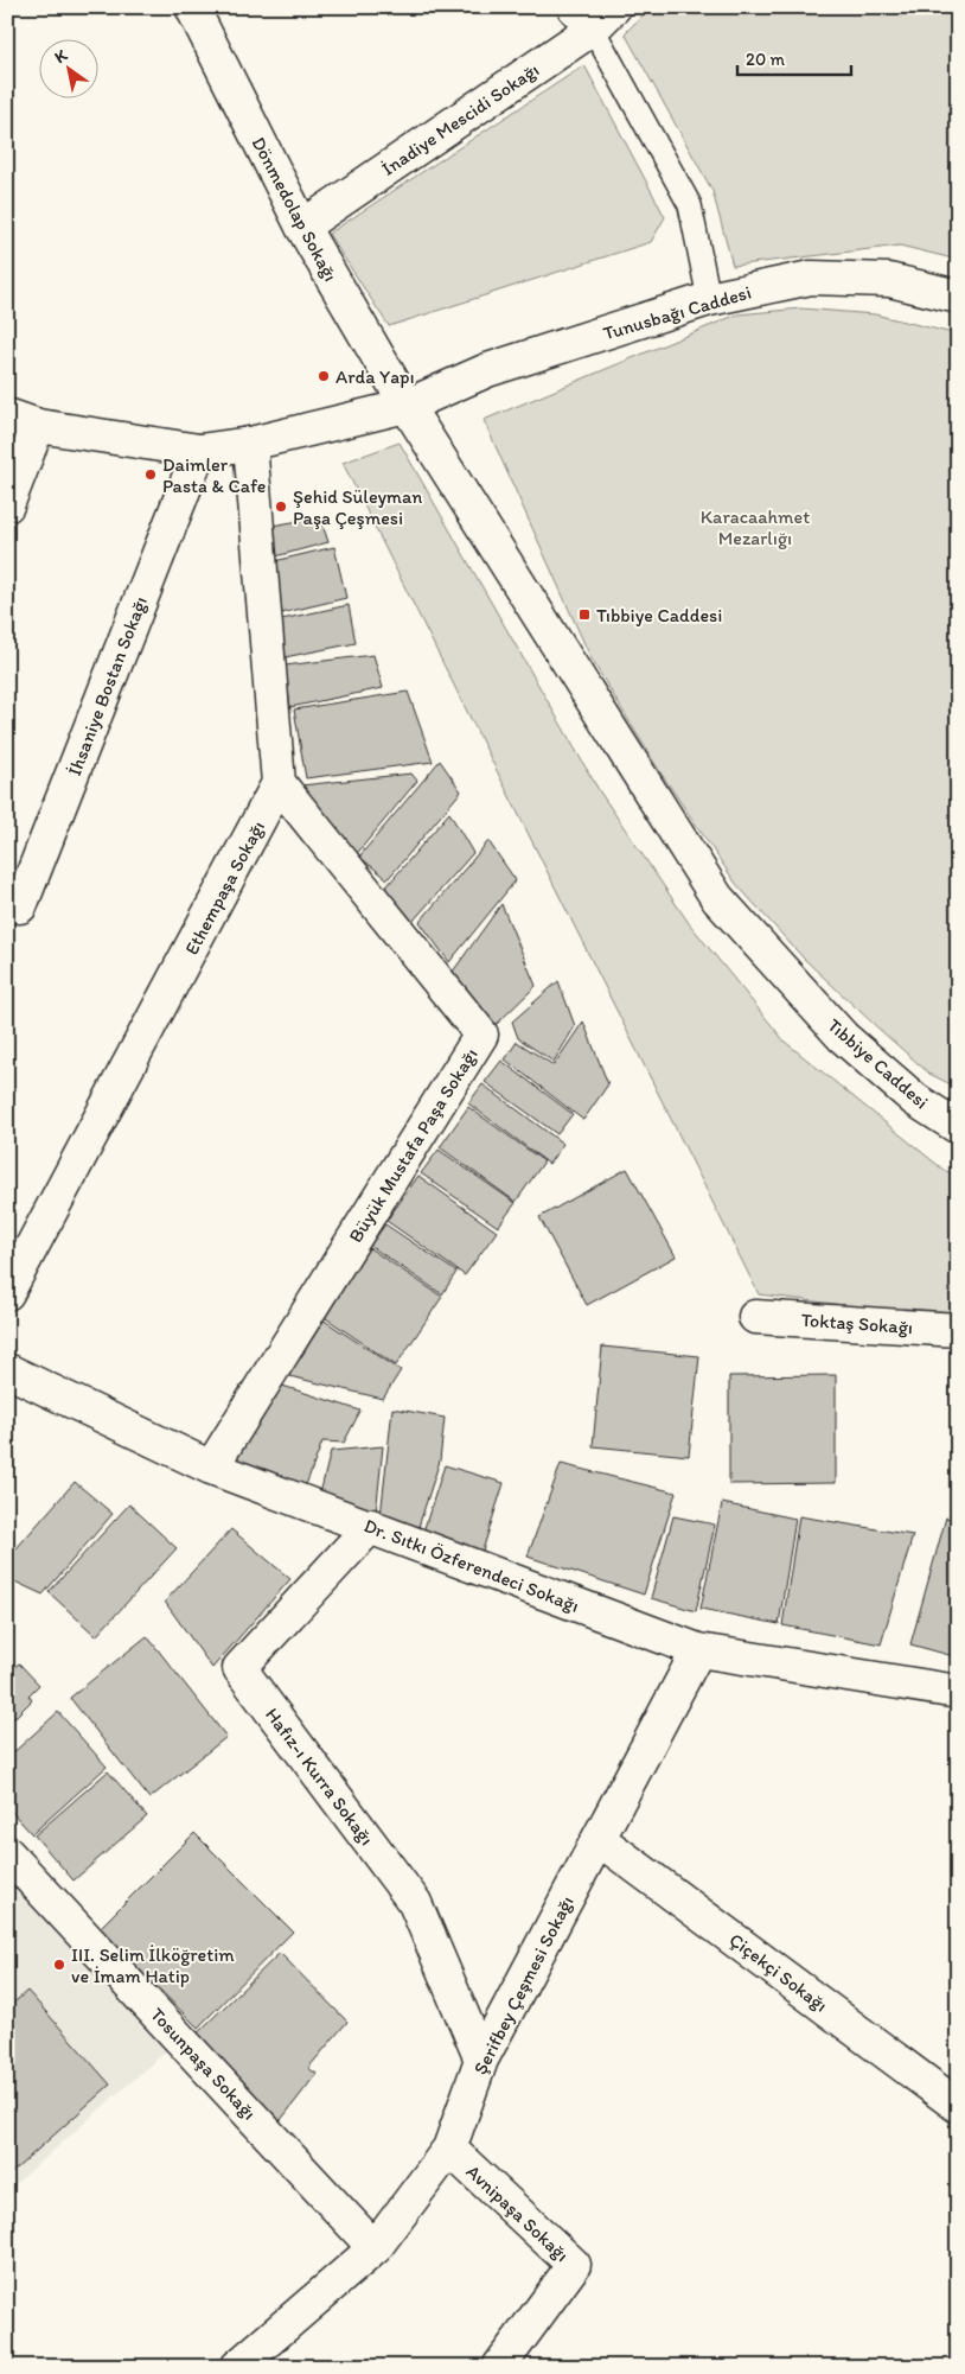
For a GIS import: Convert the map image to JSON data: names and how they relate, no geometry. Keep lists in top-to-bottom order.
{
  "streets": {
    "street": [
      "İnadiye Mescidi Sokağı",
      "Dönmedolap Sokağı",
      "Tunusbağı Caddesi",
      "İhsaniye Bostan Sokağı",
      "Ethempaşa Sokağı",
      "Tıbbiye Caddesi",
      "Büyük Mustafa Paşa Sokağı",
      "Toktaş Sokağı",
      "Dr. Sıtkı Özferendeci Sokağı",
      "Hafız-ı Kurra Sokağı",
      "Çiçekçi Sokağı",
      "Şerifbey Çeşmesi Sokağı",
      "Tosunpaşa Sokağı",
      "Avnipaşa Sokağı"
    ]
  },
  "crossings": [
    ["İnadiye Mescidi Sokağı", "Dönmedolap Sokağı"],
    ["Dönmedolap Sokağı", "Tunusbağı Caddesi"],
    ["Dönmedolap Sokağı", "Tıbbiye Caddesi"],
    ["Tunusbağı Caddesi", "İhsaniye Bostan Sokağı"],
    ["Tunusbağı Caddesi", "Tıbbiye Caddesi"],
    ["Ethempaşa Sokağı", "Büyük Mustafa Paşa Sokağı"],
    ["Büyük Mustafa Paşa Sokağı", "Dr. Sıtkı Özferendeci Sokağı"],
    ["Dr. Sıtkı Özferendeci Sokağı", "Hafız-ı Kurra Sokağı"],
    ["Dr. Sıtkı Özferendeci Sokağı", "Şerifbey Çeşmesi Sokağı"],
    ["Hafız-ı Kurra Sokağı", "Şerifbey Çeşmesi Sokağı"],
    ["Çiçekçi Sokağı", "Şerifbey Çeşmesi Sokağı"],
    ["Şerifbey Çeşmesi Sokağı", "Tosunpaşa Sokağı"],
    ["Şerifbey Çeşmesi Sokağı", "Avnipaşa Sokağı"]
  ],
  "parks": ["Karacaahmet Mezarlığı"],
  "places": {
    "other": [
      "Arda Yapı",
      "Daimler Pasta & Cafe",
      "Şehid Süleyman Paşa Çeşmesi",
      "III. Selim İlköğretim ve İmam Hatip"
    ],
    "transit": ["Tıbbiye Caddesi"]
  },
  "scale_bar": "20 m",
  "north": "top left"
}
